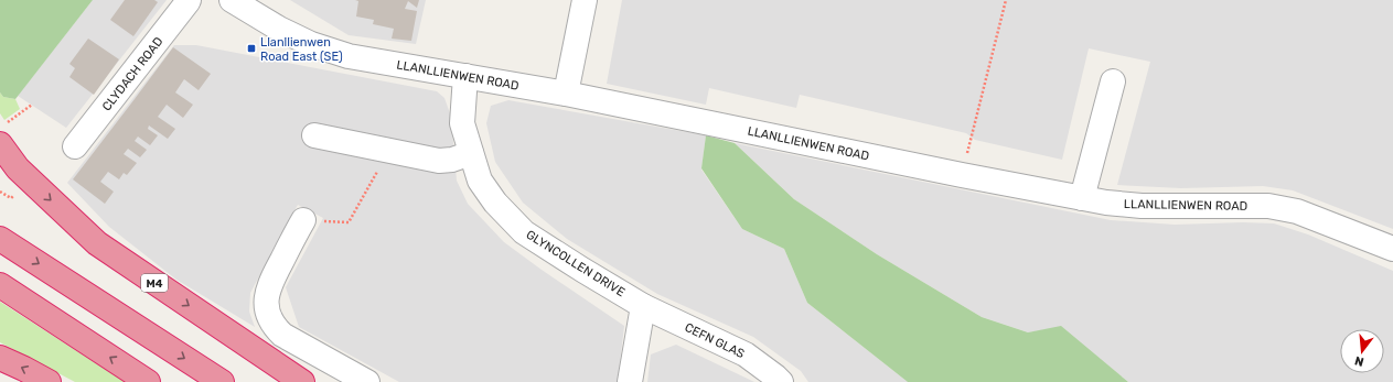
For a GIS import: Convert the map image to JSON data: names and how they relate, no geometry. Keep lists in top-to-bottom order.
{
  "streets": {
    "highway": ["M4"],
    "street": [
      "CLYDACH ROAD",
      "LLANLLIENWEN ROAD",
      "GLYNCOLLEN DRIVE",
      "CEFN GLAS"
    ]
  },
  "crossings": [
    ["LLANLLIENWEN ROAD", "GLYNCOLLEN DRIVE"],
    ["GLYNCOLLEN DRIVE", "CEFN GLAS"]
  ],
  "places": {
    "transit": ["Llanllienwen Road East (SE)"]
  },
  "north": "bottom"
}
